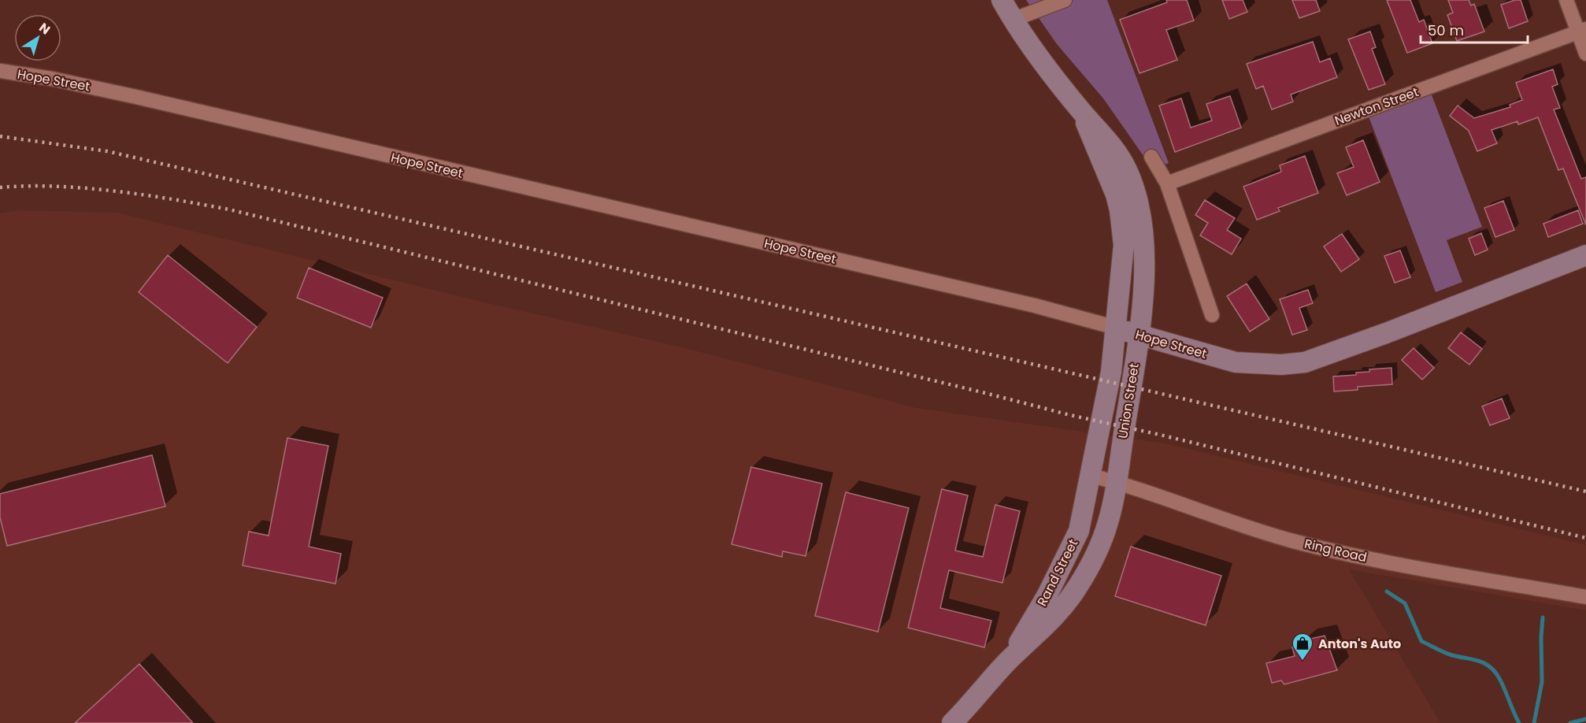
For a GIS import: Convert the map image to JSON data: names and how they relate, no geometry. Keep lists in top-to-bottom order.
{
  "streets": {
    "street": [
      "Hope Street",
      "Newton Street",
      "Union Street",
      "Ring Road",
      "Rand Street"
    ]
  },
  "crossings": [
    ["Hope Street", "Union Street"],
    ["Union Street", "Ring Road"],
    ["Union Street", "Rand Street"],
    ["Ring Road", "Rand Street"]
  ],
  "places": {
    "shop": ["Anton's Auto"]
  },
  "scale_bar": "50 m",
  "north": "top right"
}
